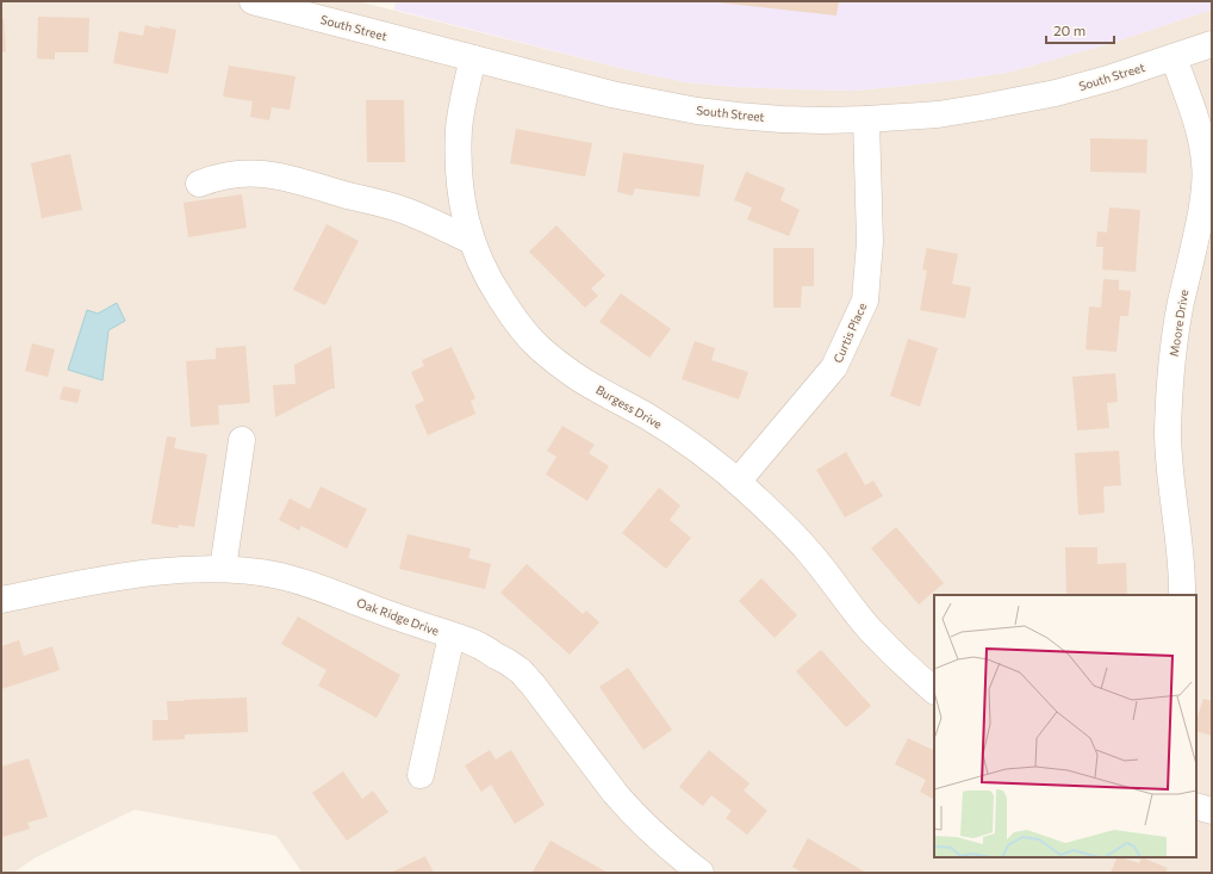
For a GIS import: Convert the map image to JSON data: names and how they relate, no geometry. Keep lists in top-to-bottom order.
{
  "streets": {
    "street": [
      "South Street",
      "Moore Drive",
      "Curtis Place",
      "Burgess Drive",
      "Oak Ridge Drive"
    ]
  },
  "crossings": [
    ["South Street", "Moore Drive"],
    ["South Street", "Curtis Place"],
    ["South Street", "Burgess Drive"],
    ["Curtis Place", "Burgess Drive"]
  ],
  "scale_bar": "20 m"
}
